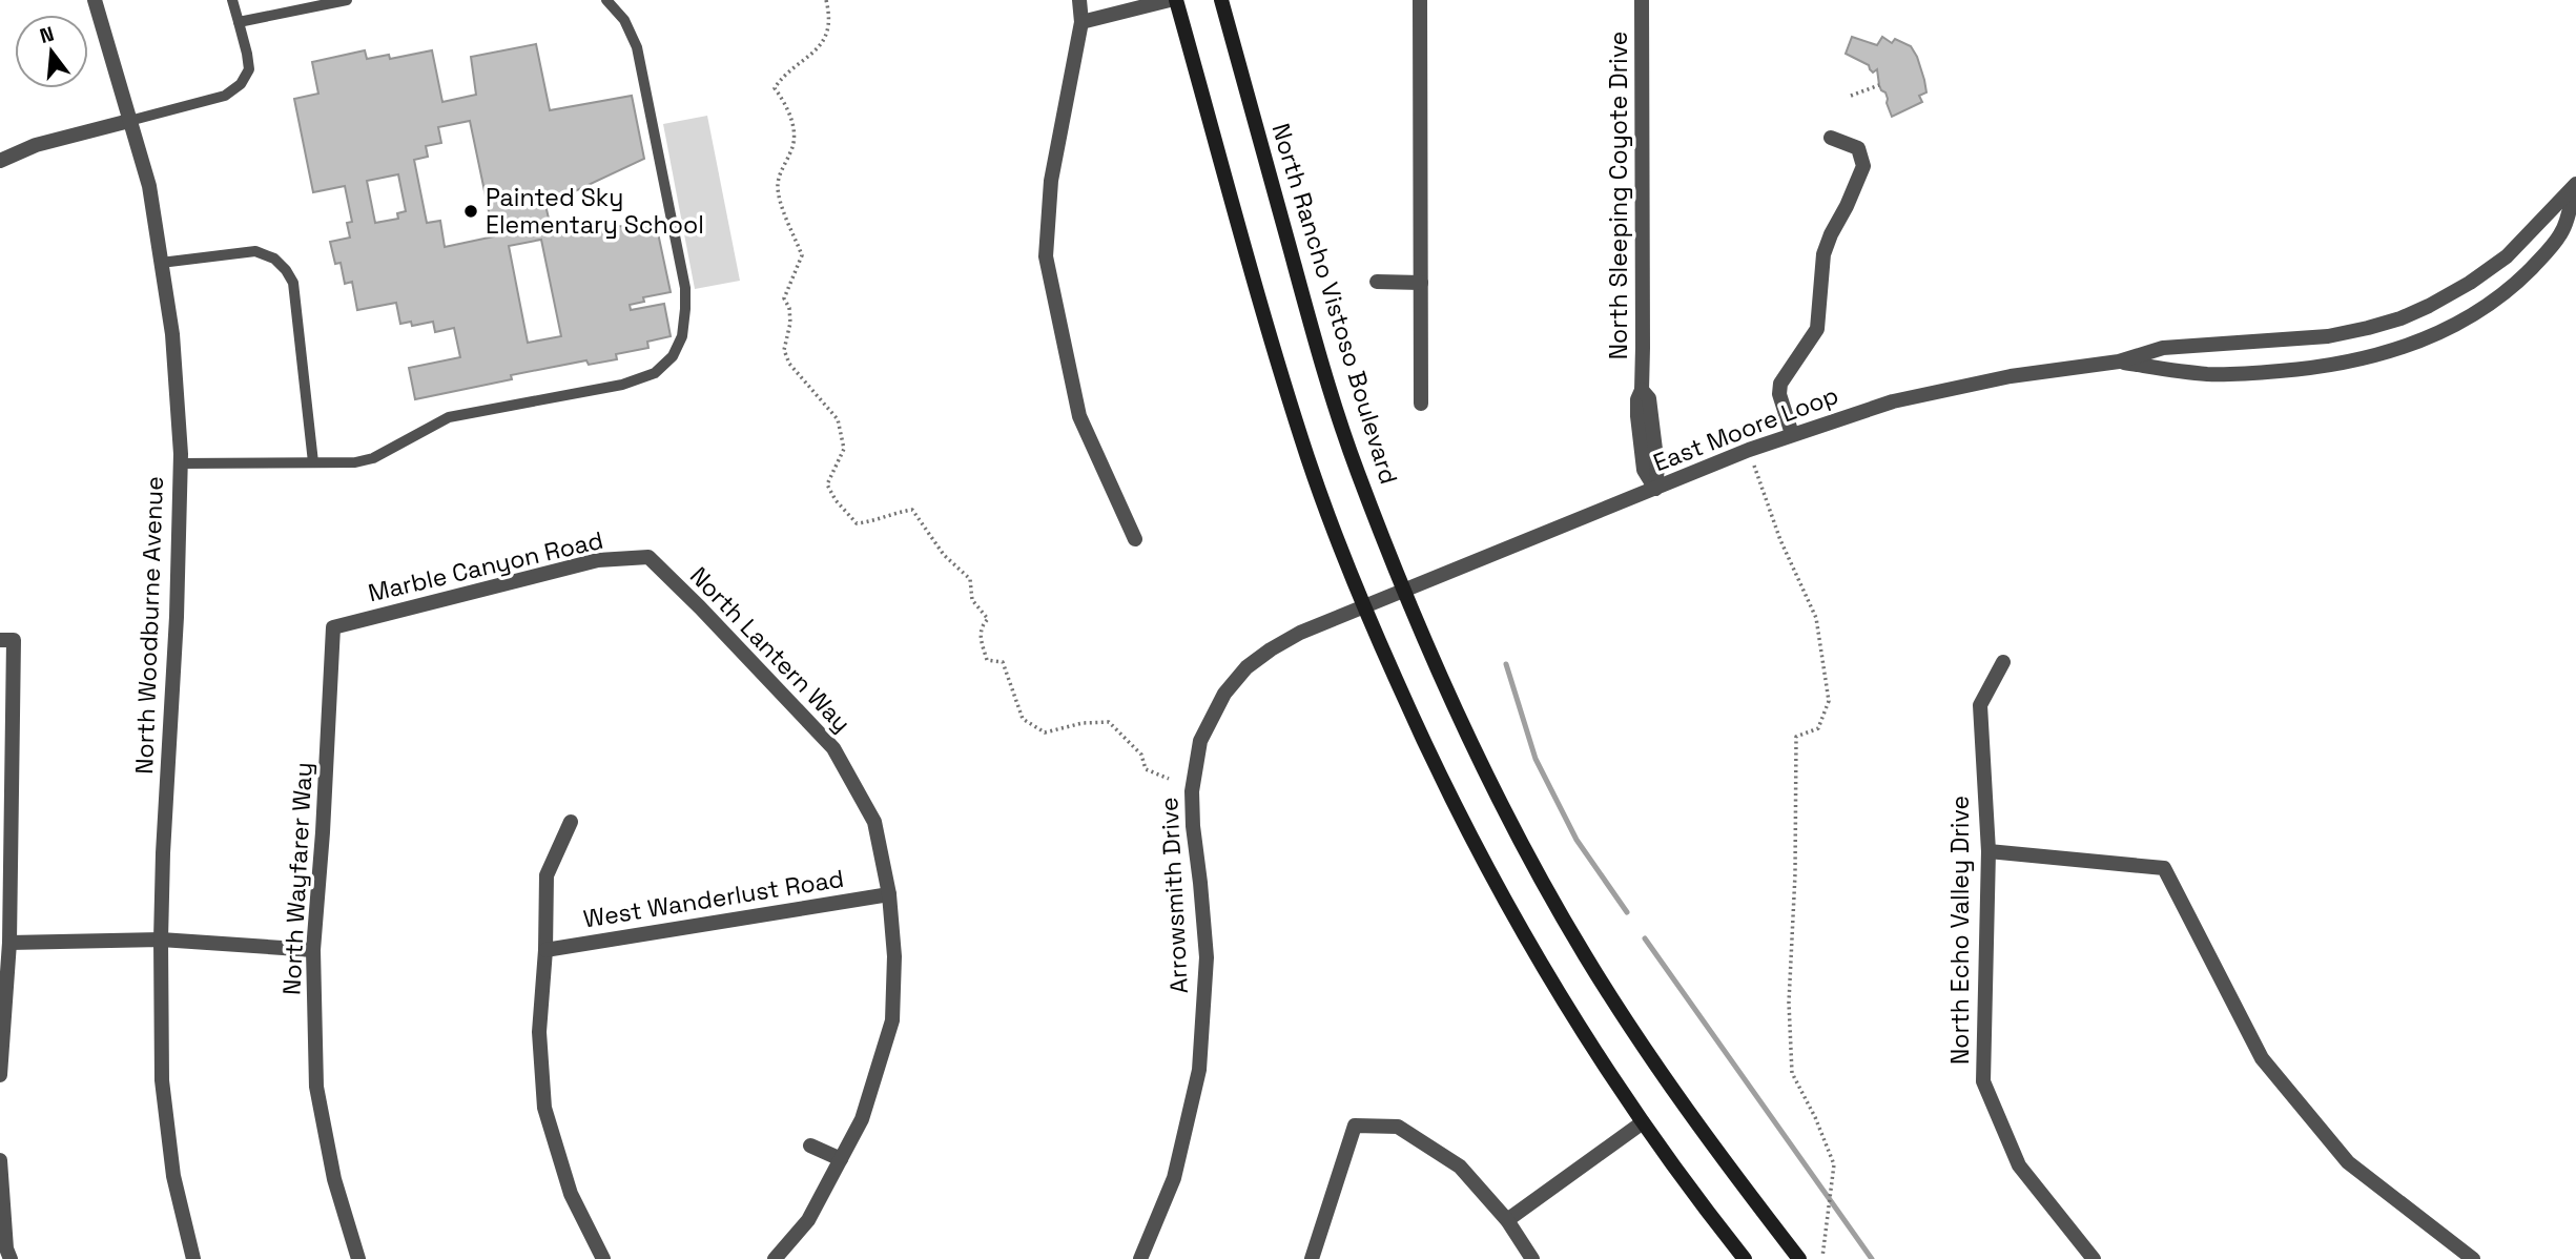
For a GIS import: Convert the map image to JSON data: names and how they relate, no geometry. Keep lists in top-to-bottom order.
{
  "streets": {
    "main road": ["North Rancho Vistoso Boulevard"],
    "street": [
      "North Sleeping Coyote Drive",
      "East Moore Loop",
      "Marble Canyon Road",
      "North Woodburne Avenue",
      "North Lantern Way",
      "North Wayfarer Way",
      "Arrowsmith Drive",
      "West Wanderlust Road",
      "North Echo Valley Drive"
    ]
  },
  "crossings": [
    ["North Sleeping Coyote Drive", "East Moore Loop"],
    ["North Rancho Vistoso Boulevard", "East Moore Loop"],
    ["East Moore Loop", "Arrowsmith Drive"],
    ["Marble Canyon Road", "North Lantern Way"],
    ["Marble Canyon Road", "North Wayfarer Way"],
    ["North Lantern Way", "West Wanderlust Road"]
  ],
  "places": ["Painted Sky Elementary School"],
  "north": "top"
}
